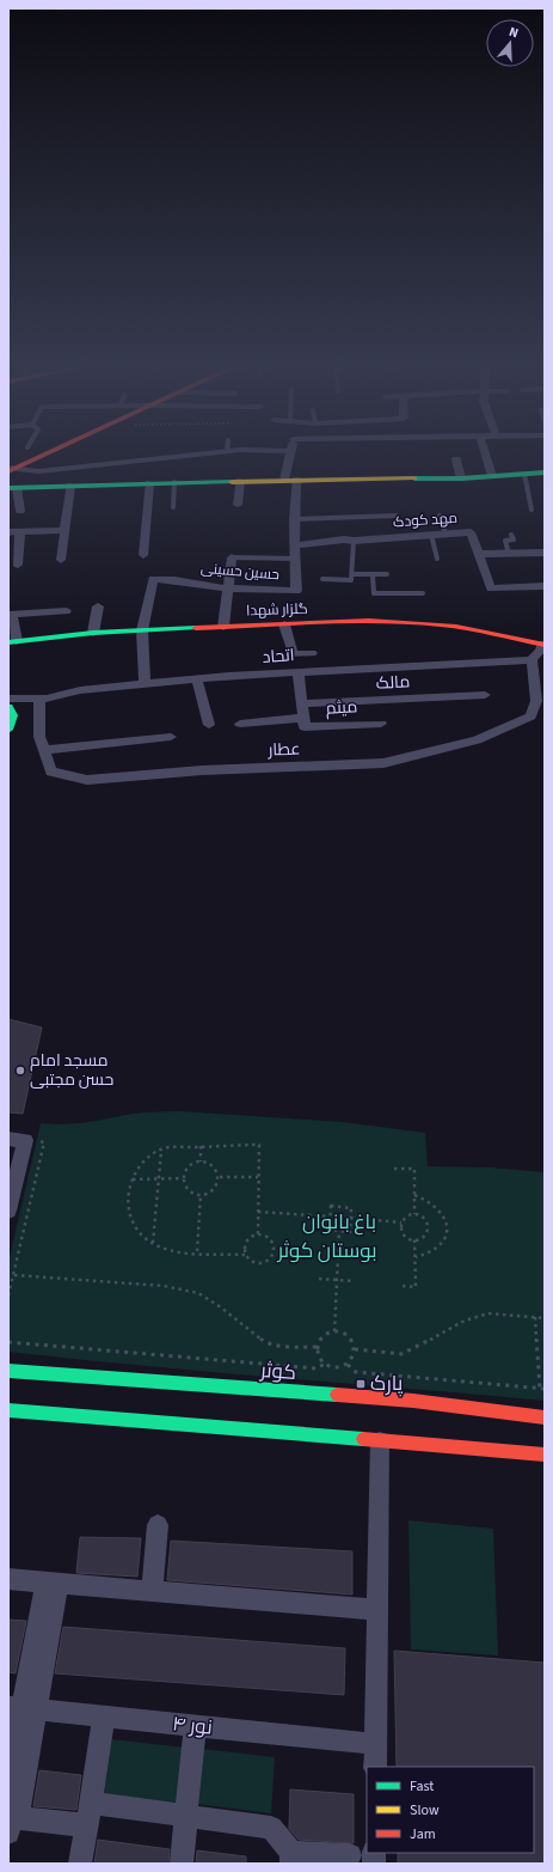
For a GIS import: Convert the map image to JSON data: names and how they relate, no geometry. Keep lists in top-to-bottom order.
{
  "streets": {
    "street": [
      "مهد کودک",
      "حسین حسینی",
      "گلزار شهدا",
      "اتحاد",
      "مالک",
      "میثم",
      "عطار",
      "کوثر",
      "نور ۴"
    ]
  },
  "crossings": [
    ["مهد کودک", "حسین حسینی"],
    ["حسین حسینی", "گلزار شهدا"],
    ["اتحاد", "عطار"]
  ],
  "parks": ["باغ بانوان", "بوستان کوثر"],
  "places": {
    "other": ["مسجد امام حسن مجتبی"],
    "transit": ["پارک"]
  },
  "legend": ["Fast", "Slow", "Jam"],
  "north": "top"
}
